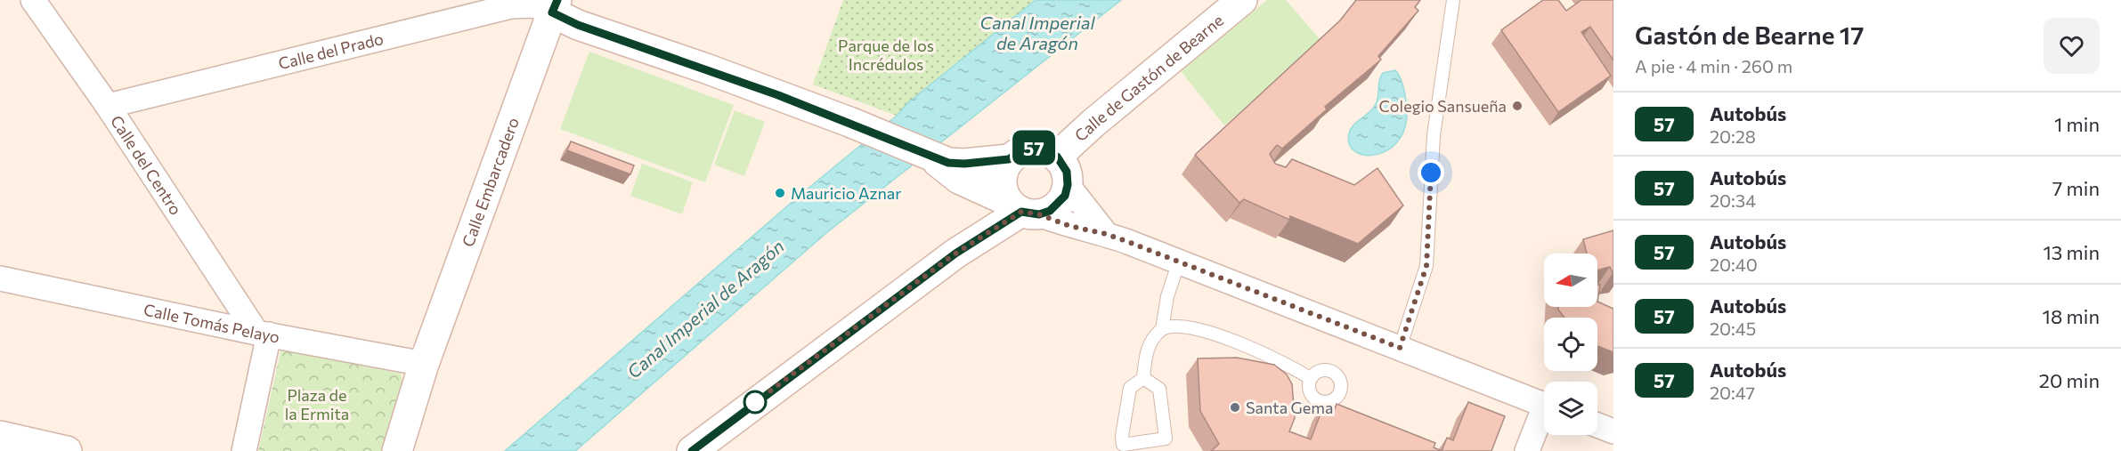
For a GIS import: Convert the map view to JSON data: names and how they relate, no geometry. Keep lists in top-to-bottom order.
{
  "streets": {
    "street": [
      "Calle del Prado",
      "Calle de Gastón de Bearne",
      "Calle del Centro",
      "Calle Embarcadero",
      "Calle Tomás Pelayo"
    ]
  },
  "crossings": [
    ["Calle del Prado", "Calle del Centro"],
    ["Calle del Prado", "Calle Embarcadero"],
    ["Calle del Centro", "Calle Tomás Pelayo"],
    ["Calle Embarcadero", "Calle Tomás Pelayo"]
  ],
  "water": ["Canal Imperial de Aragón"],
  "parks": ["Parque de los Incrédulos", "Plaza de la Ermita"],
  "places": ["Colegio Sansueña", "Mauricio Aznar", "Santa Gema"],
  "lines": ["bus line 57"],
  "north": "left",
  "page": {
    "on_map": "57",
    "heading": ["Gastón de Bearne 17", "A pie · 4 min · 260 m"],
    "list": [
      {
        "mark": "57",
        "name": "Autobús",
        "note": "20:28",
        "value": "1 min"
      },
      {
        "mark": "57",
        "name": "Autobús",
        "note": "20:34",
        "value": "7 min"
      },
      {
        "mark": "57",
        "name": "Autobús",
        "note": "20:40",
        "value": "13 min"
      },
      {
        "mark": "57",
        "name": "Autobús",
        "note": "20:45",
        "value": "18 min"
      },
      {
        "mark": "57",
        "name": "Autobús",
        "note": "20:47",
        "value": "20 min"
      }
    ]
  }
}
